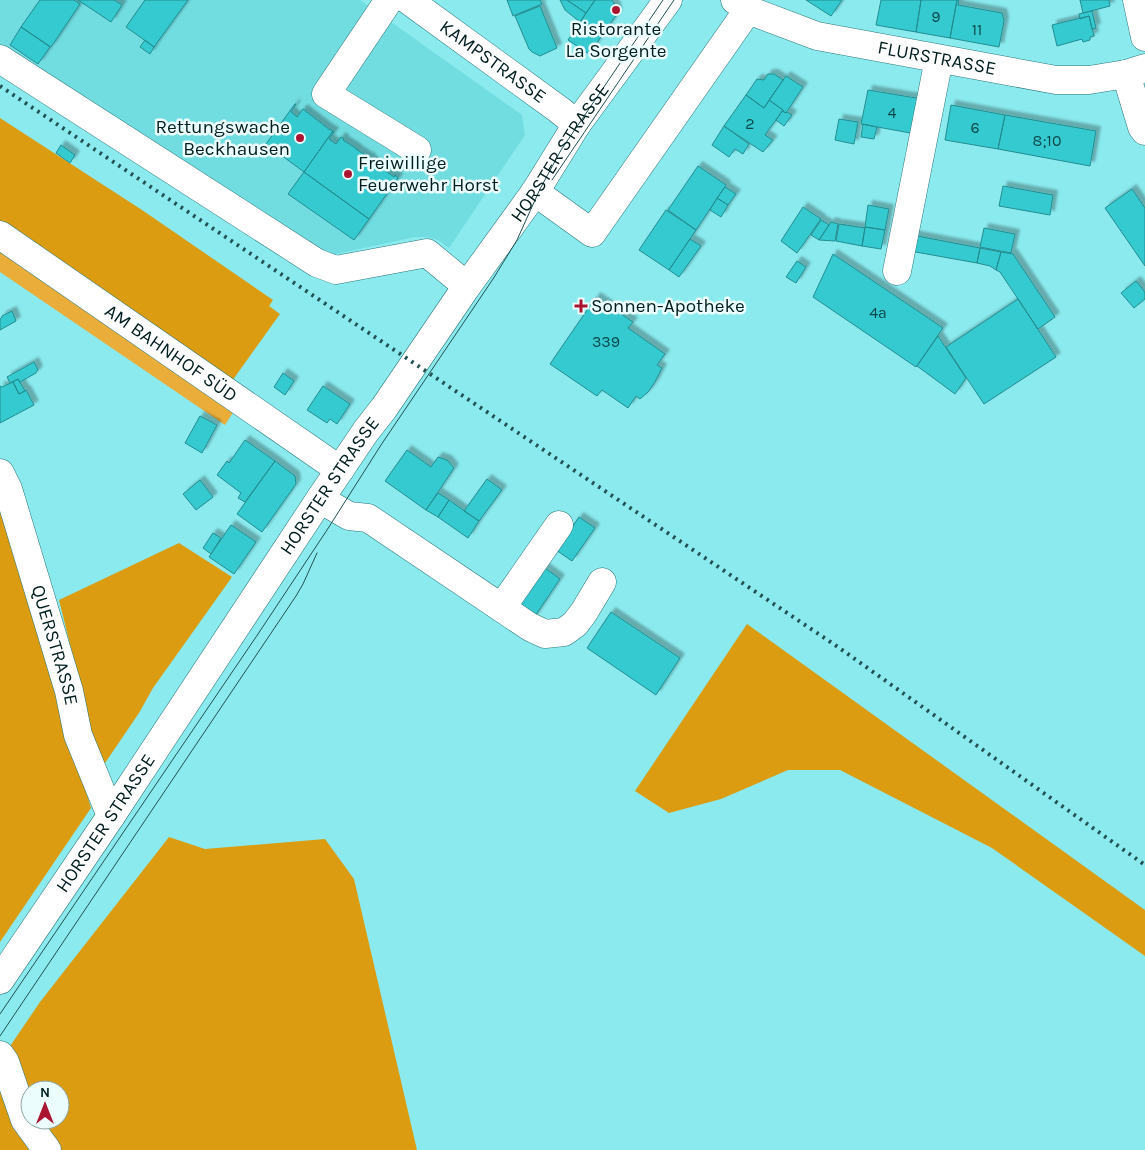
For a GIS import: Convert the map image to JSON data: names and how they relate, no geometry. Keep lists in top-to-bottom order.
{
  "streets": {
    "street": [
      "FLURSTRASSE",
      "KAMPSTRASSE",
      "HORSTER STRASSE",
      "AM BAHNHOF SÜD",
      "QUERSTRASSE"
    ]
  },
  "crossings": [
    ["KAMPSTRASSE", "HORSTER STRASSE"],
    ["HORSTER STRASSE", "AM BAHNHOF SÜD"],
    ["HORSTER STRASSE", "QUERSTRASSE"]
  ],
  "places": {
    "other": ["Ristorante La Sorgente", "Rettungswache Beckhausen", "Freiwillige Feuerwehr Horst"],
    "health": ["Sonnen-Apotheke"]
  },
  "house_numbers": [
    "9",
    "11",
    "4",
    "2",
    "6",
    "8;10",
    "4a",
    "339"
  ],
  "north": "top"
}
